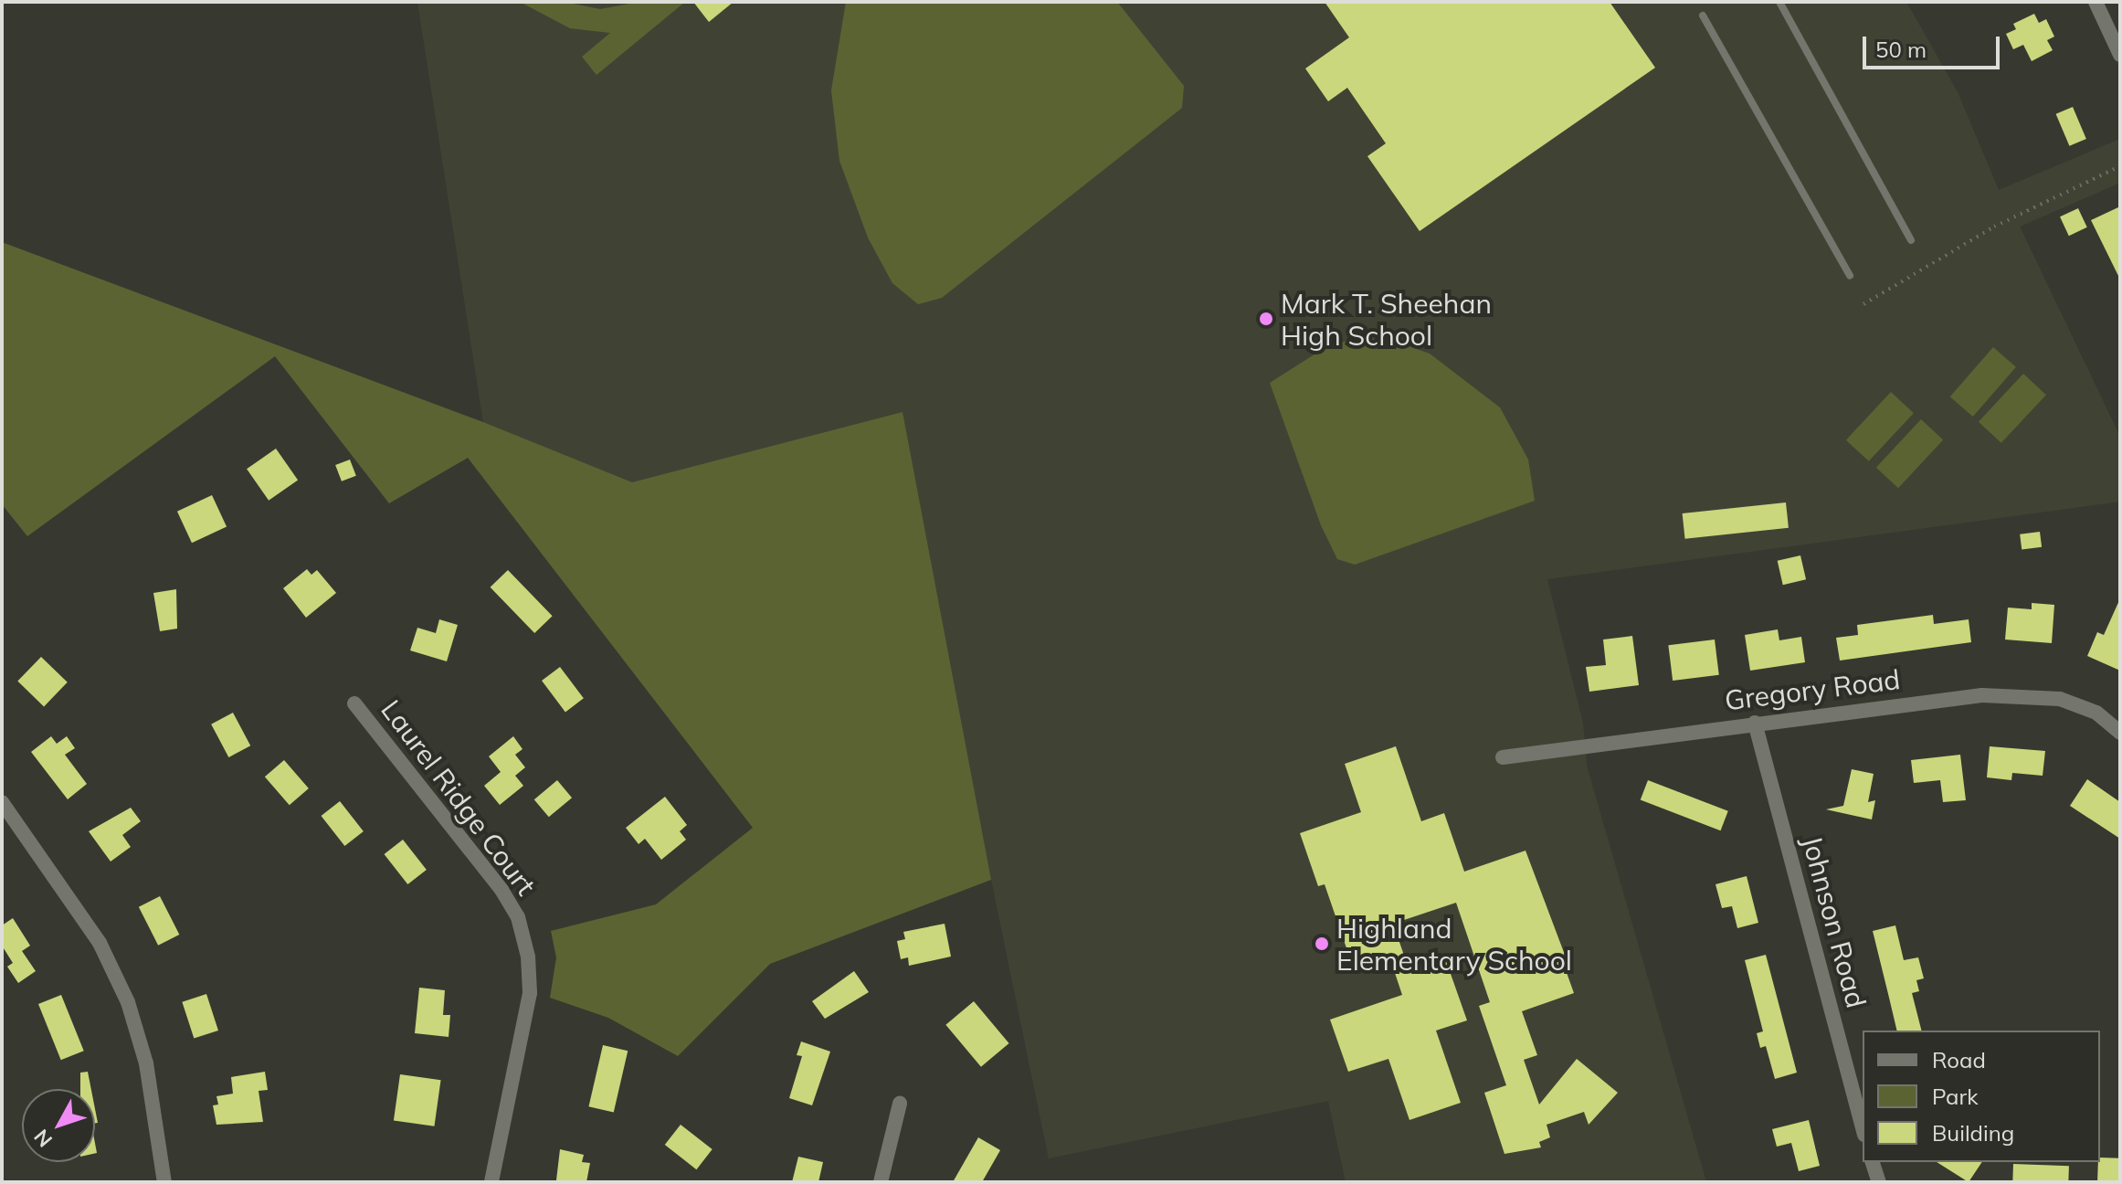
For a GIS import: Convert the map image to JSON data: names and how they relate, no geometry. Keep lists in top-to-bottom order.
{
  "streets": {
    "street": ["Gregory Road", "Laurel Ridge Court", "Johnson Road"]
  },
  "crossings": [
    ["Gregory Road", "Johnson Road"]
  ],
  "places": ["Mark T. Sheehan High School", "Highland Elementary School"],
  "legend": ["Road", "Park", "Building"],
  "scale_bar": "50 m",
  "north": "bottom left"
}
